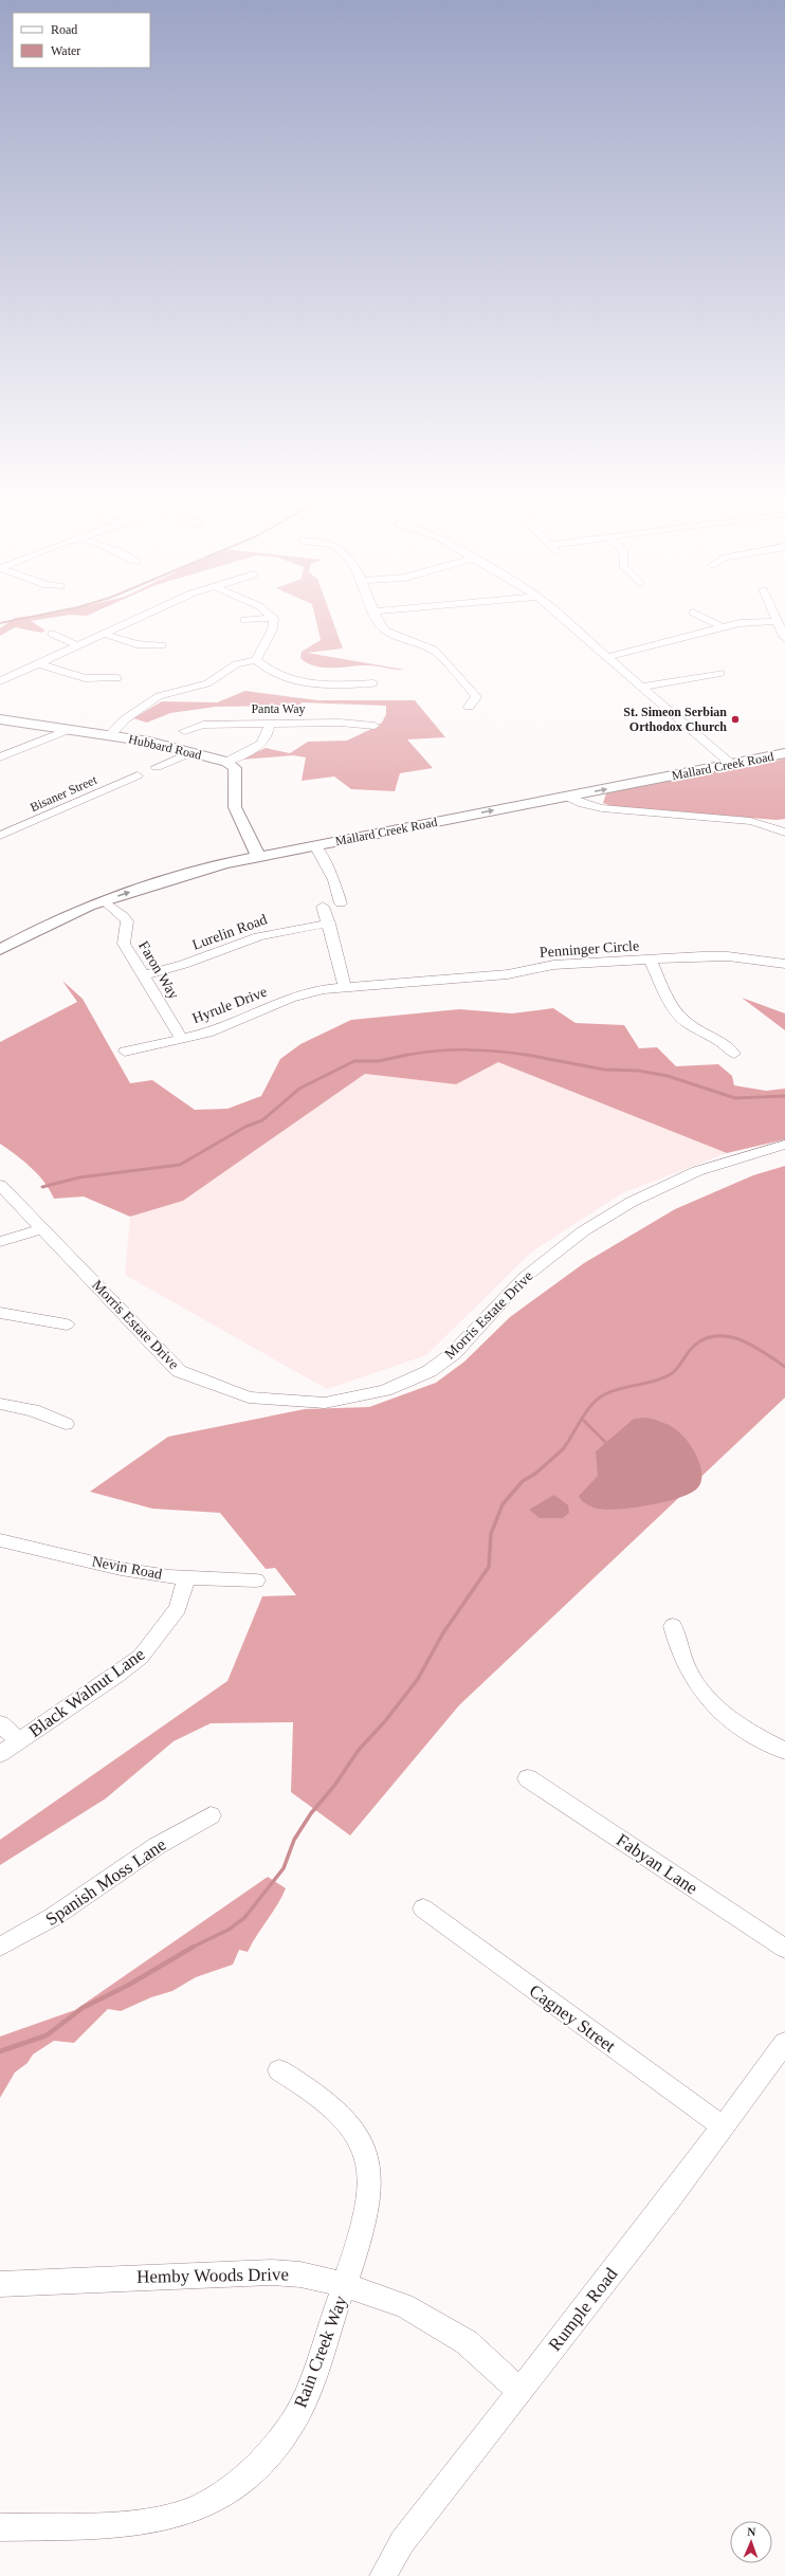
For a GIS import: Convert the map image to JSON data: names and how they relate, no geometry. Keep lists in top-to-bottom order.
{
  "streets": {
    "main road": ["Hubbard Road", "Mallard Creek Road"],
    "street": [
      "Panta Way",
      "Bisaner Street",
      "Lurelin Road",
      "Penninger Circle",
      "Faron Way",
      "Hyrule Drive",
      "Morris Estate Drive",
      "Nevin Road",
      "Black Walnut Lane",
      "Fabyan Lane",
      "Spanish Moss Lane",
      "Cagney Street",
      "Hemby Woods Drive",
      "Rumple Road",
      "Rain Creek Way"
    ]
  },
  "crossings": [
    ["Mallard Creek Road", "Faron Way"],
    ["Lurelin Road", "Faron Way"],
    ["Penninger Circle", "Hyrule Drive"],
    ["Faron Way", "Hyrule Drive"],
    ["Nevin Road", "Black Walnut Lane"],
    ["Cagney Street", "Rumple Road"],
    ["Hemby Woods Drive", "Rumple Road"],
    ["Hemby Woods Drive", "Rain Creek Way"]
  ],
  "places": ["St. Simeon Serbian Orthodox Church"],
  "legend": ["Road", "Water"],
  "north": "top"
}
